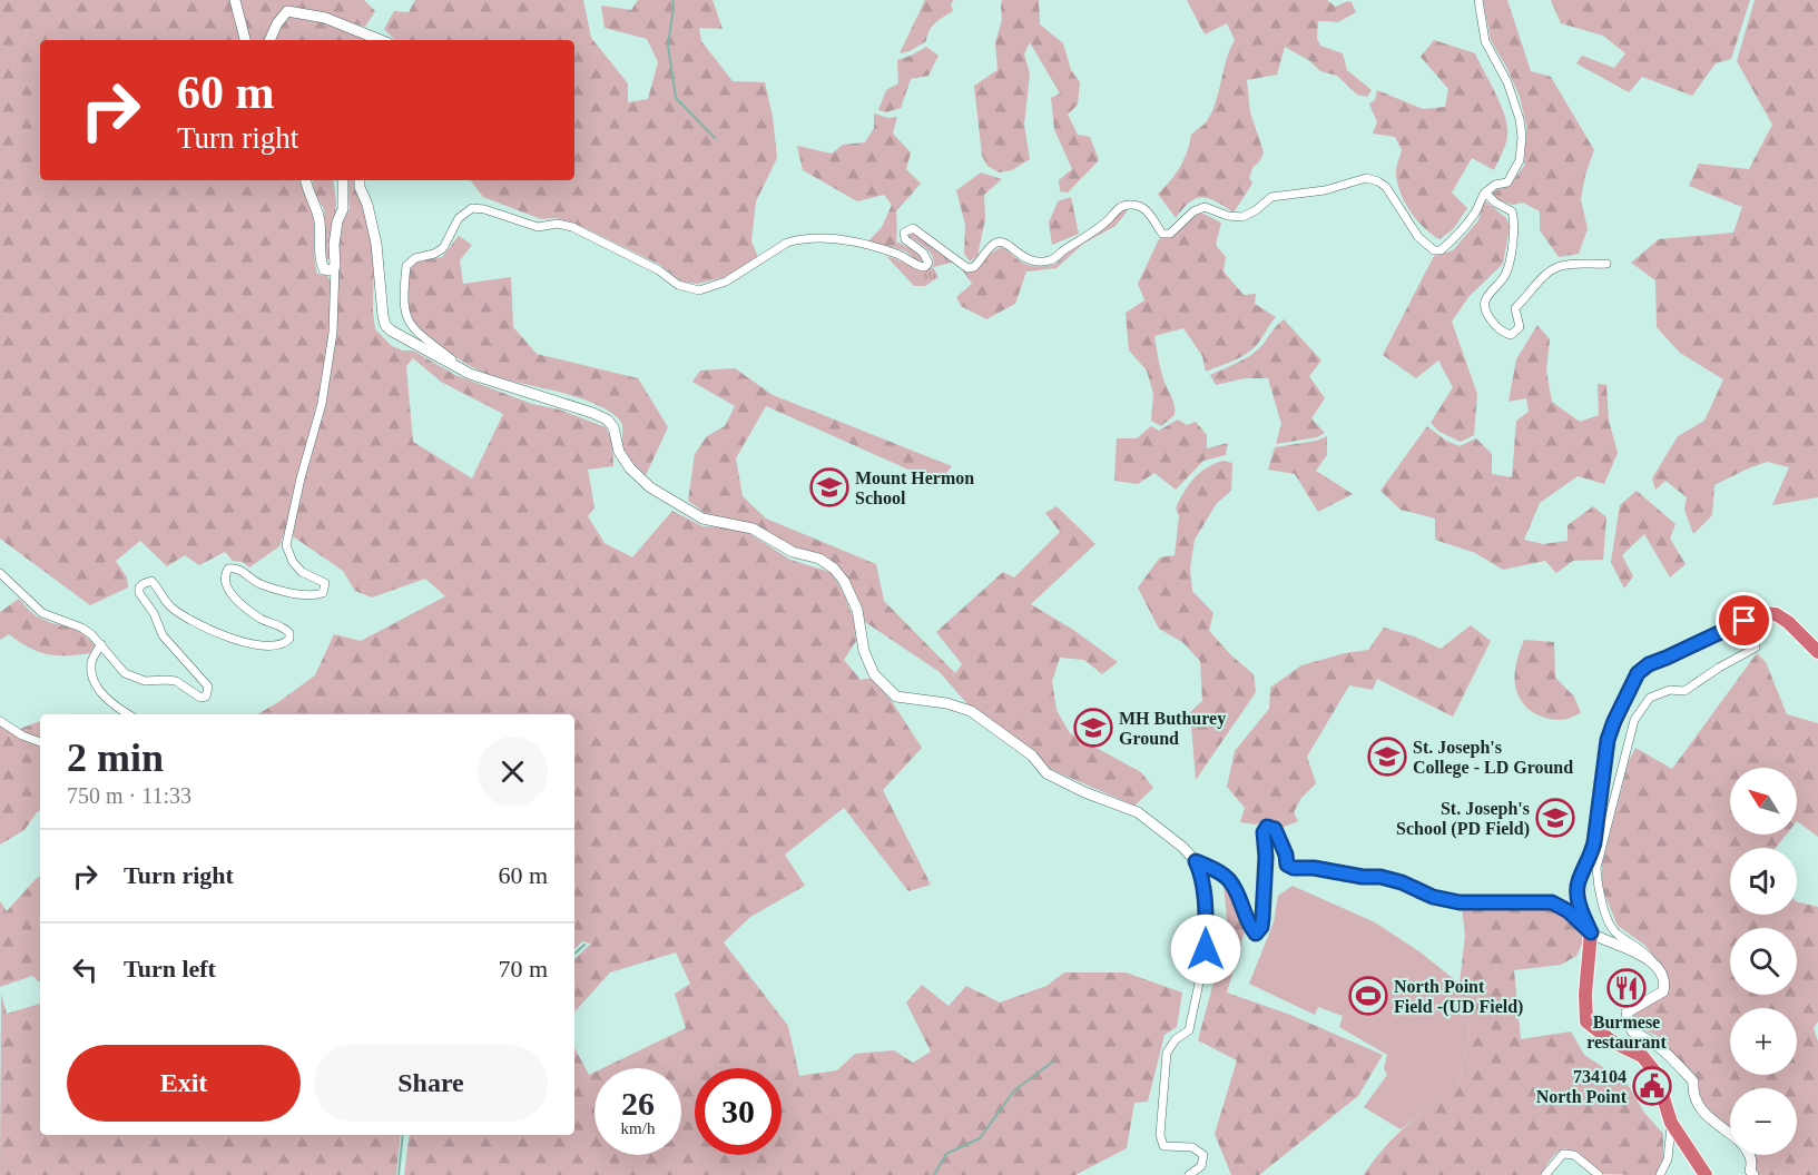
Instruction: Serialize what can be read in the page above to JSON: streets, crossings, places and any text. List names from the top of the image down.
{
  "places": {
    "school or university": [
      "Mount Hermon School",
      "MH Buthurey Ground",
      "St. Joseph's College - LD Ground",
      "St. Joseph's School (PD Field)"
    ],
    "restaurant": ["Burmese restaurant"],
    "sports": ["North Point Field -(UD Field)"],
    "public building": ["734104 North Point"]
  },
  "north": "top left",
  "page": {
    "turn": ["60 m", "Turn right"],
    "heading": ["2 min", "750 m · 11:33"],
    "map_buttons": ["+", "−"],
    "list": [
      {
        "name": "Turn right",
        "value": "60 m"
      },
      {
        "name": "Turn left",
        "value": "70 m"
      }
    ],
    "buttons": ["Exit", "Share"],
    "speed": "26 km/h",
    "limit": "30"
  }
}
